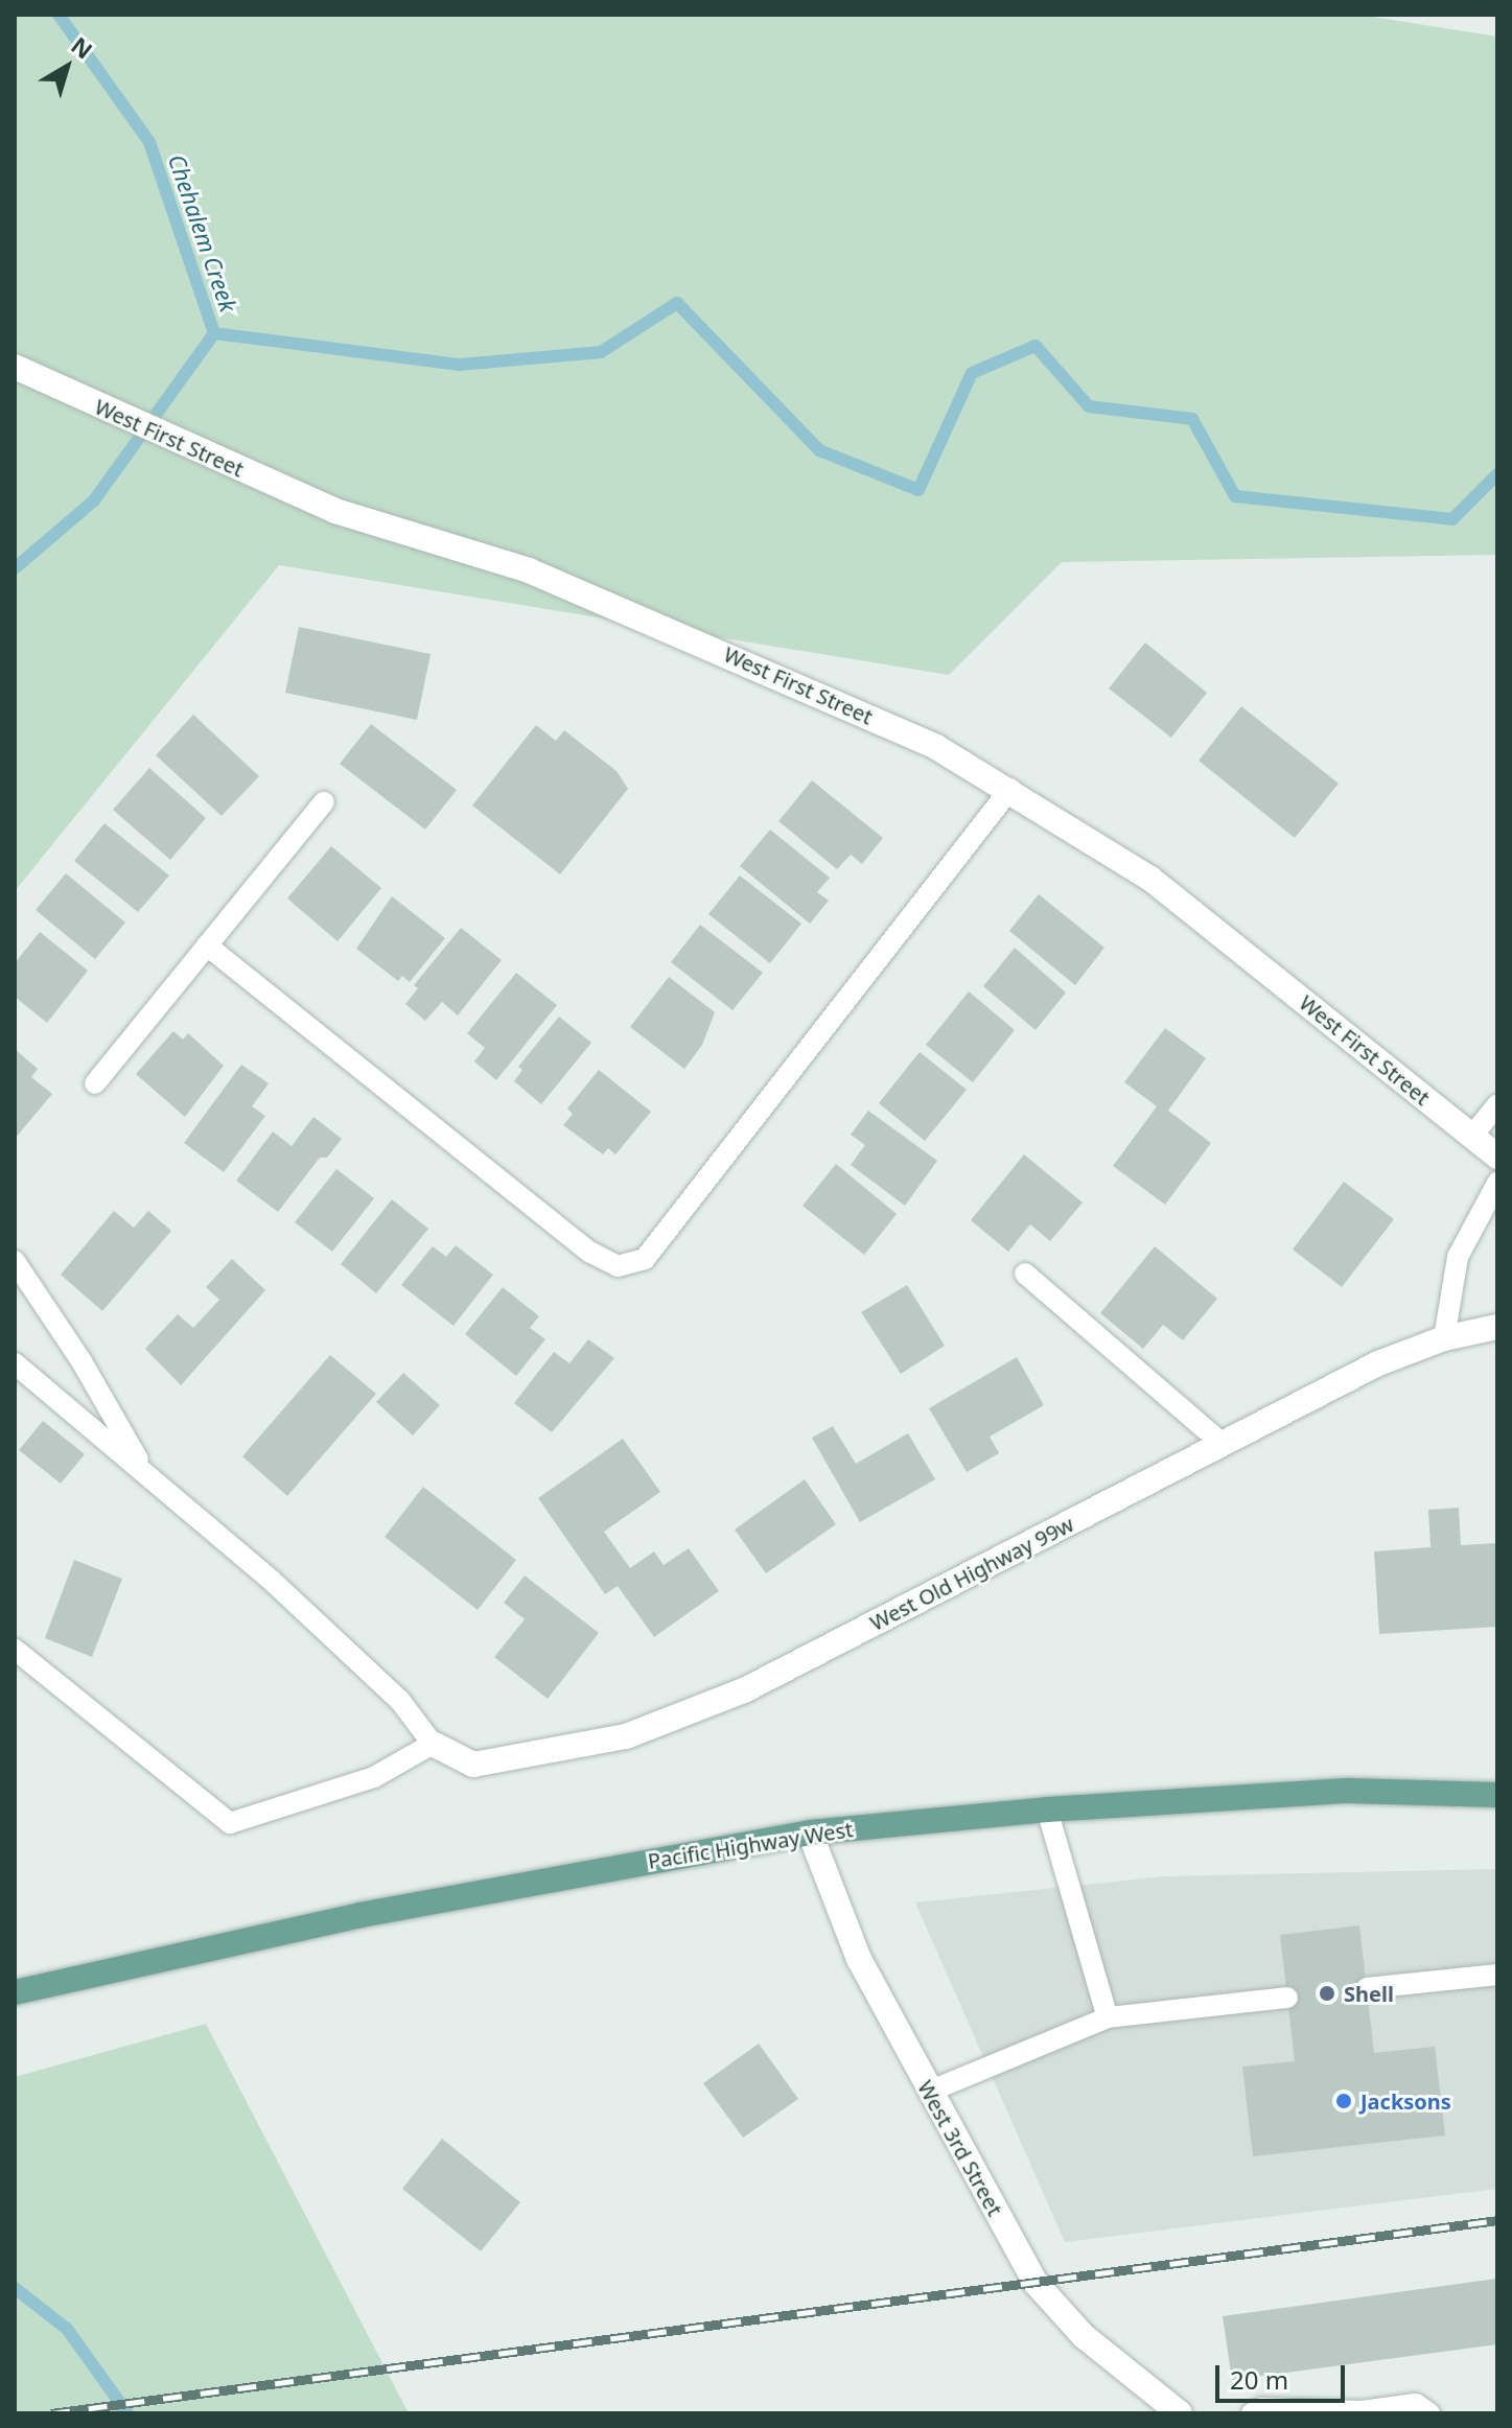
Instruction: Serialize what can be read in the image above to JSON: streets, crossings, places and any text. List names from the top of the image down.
{
  "streets": {
    "main road": ["Pacific Highway West"],
    "street": ["West First Street", "West Old Highway 99w", "West 3rd Street"]
  },
  "crossings": [
    ["Pacific Highway West", "West 3rd Street"]
  ],
  "water": ["Chehalem Creek"],
  "places": ["Shell", "Jacksons"],
  "scale_bar": "20 m",
  "north": "top right"
}
